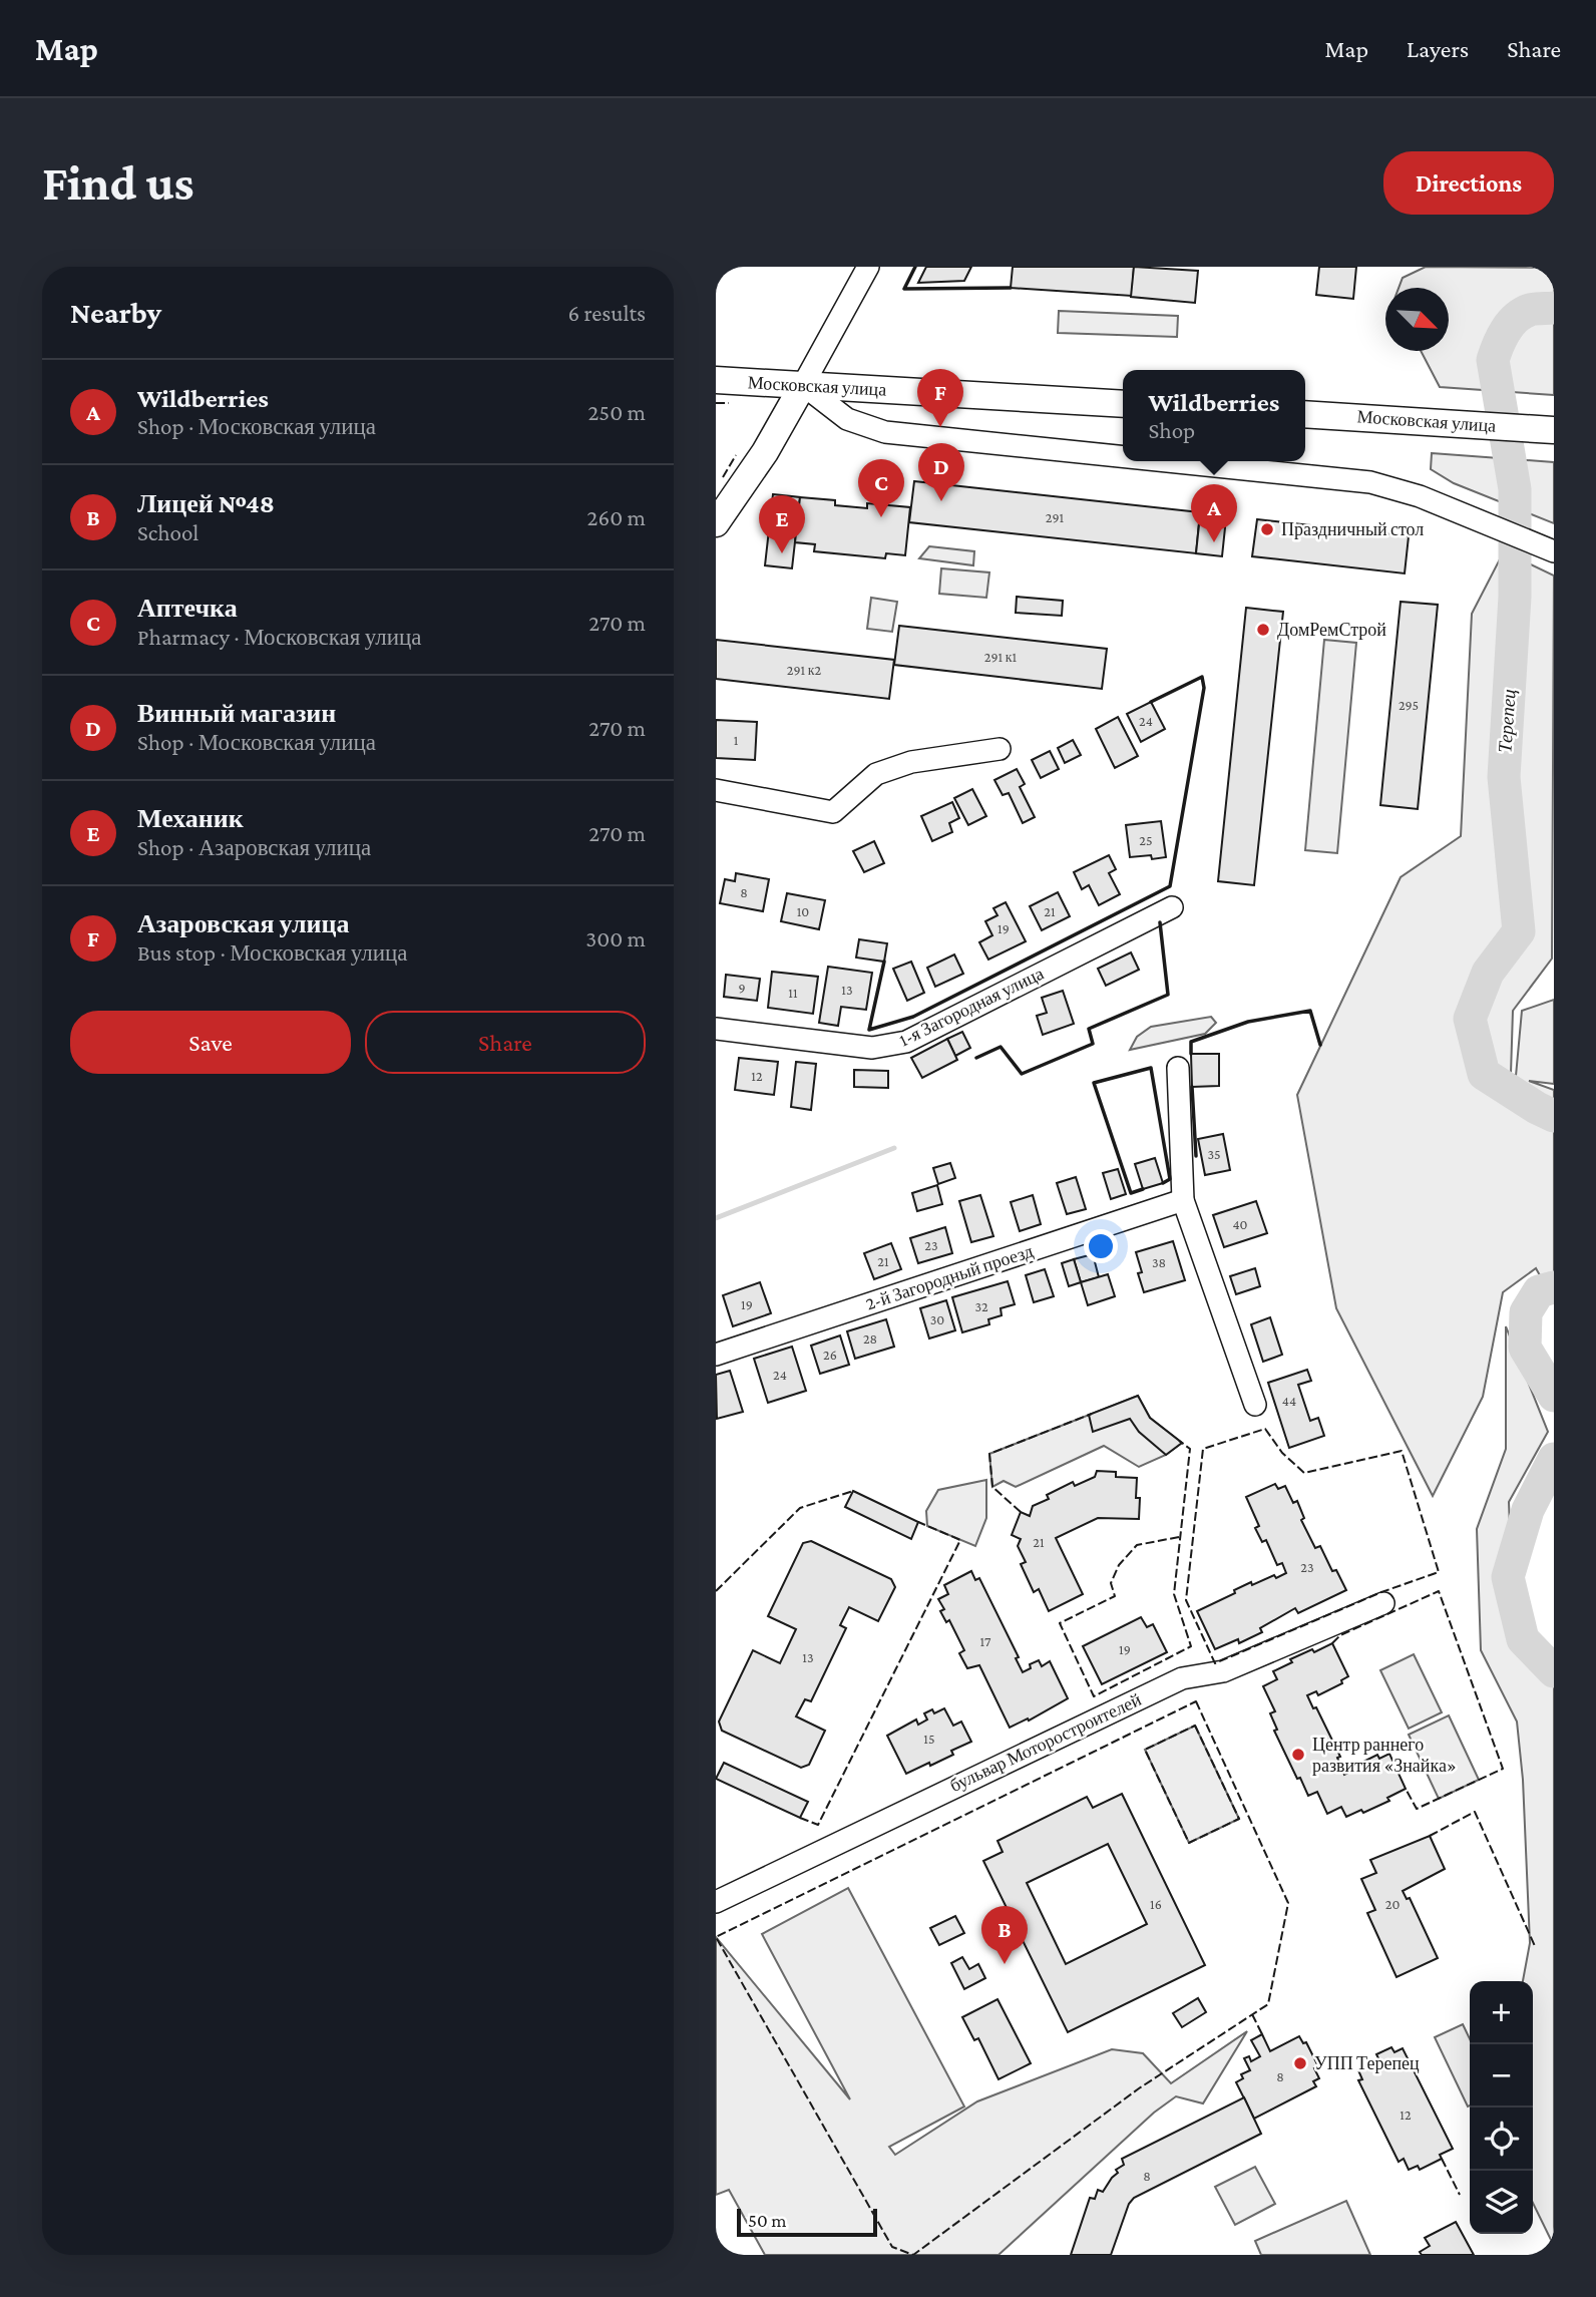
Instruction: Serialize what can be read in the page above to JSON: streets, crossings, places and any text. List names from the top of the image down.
{
  "streets": {
    "main road": ["Московская улица"],
    "street": ["1-я Загородная улица", "2-й Загородный проезд", "бульвар Моторостроителей"]
  },
  "water": ["Терепец"],
  "places": [
    "Праздничный стол",
    "ДомРемСтрой",
    "Центр раннего развития «Знайка»",
    "УПП Терепец"
  ],
  "house_numbers": [
    "291",
    "291 к1",
    "291 к2",
    "295",
    "24",
    "1",
    "25",
    "8",
    "10",
    "21",
    "19",
    "9",
    "13",
    "11",
    "12",
    "35",
    "40",
    "23",
    "21",
    "38",
    "19",
    "32",
    "30",
    "28",
    "26",
    "24",
    "44",
    "21",
    "23",
    "17",
    "19",
    "13",
    "15",
    "16",
    "20",
    "8",
    "12",
    "8"
  ],
  "scale_bar": "50 m",
  "north": "bottom right",
  "page": {
    "header": "Map",
    "nav": ["Map", "Layers", "Share"],
    "buttons": [
      "Directions",
      ["Save", "Share"]
    ],
    "title": "Find us",
    "heading": ["Nearby", "6 results"],
    "list": [
      {
        "mark": "A",
        "name": "Wildberries",
        "note": "Shop · Московская улица",
        "value": "250 m"
      },
      {
        "mark": "B",
        "name": "Лицей №48",
        "note": "School",
        "value": "260 m"
      },
      {
        "mark": "C",
        "name": "Аптечка",
        "note": "Pharmacy · Московская улица",
        "value": "270 m"
      },
      {
        "mark": "D",
        "name": "Винный магазин",
        "note": "Shop · Московская улица",
        "value": "270 m"
      },
      {
        "mark": "E",
        "name": "Механик",
        "note": "Shop · Азаровская улица",
        "value": "270 m"
      },
      {
        "mark": "F",
        "name": "Азаровская улица",
        "note": "Bus stop · Московская улица",
        "value": "300 m"
      }
    ],
    "pins": [
      "F",
      "D",
      "C",
      "A",
      "E",
      "B"
    ],
    "popup": ["Wildberries", "Shop"],
    "map_buttons": ["+", "−"],
    "scale": "50 m"
  }
}
